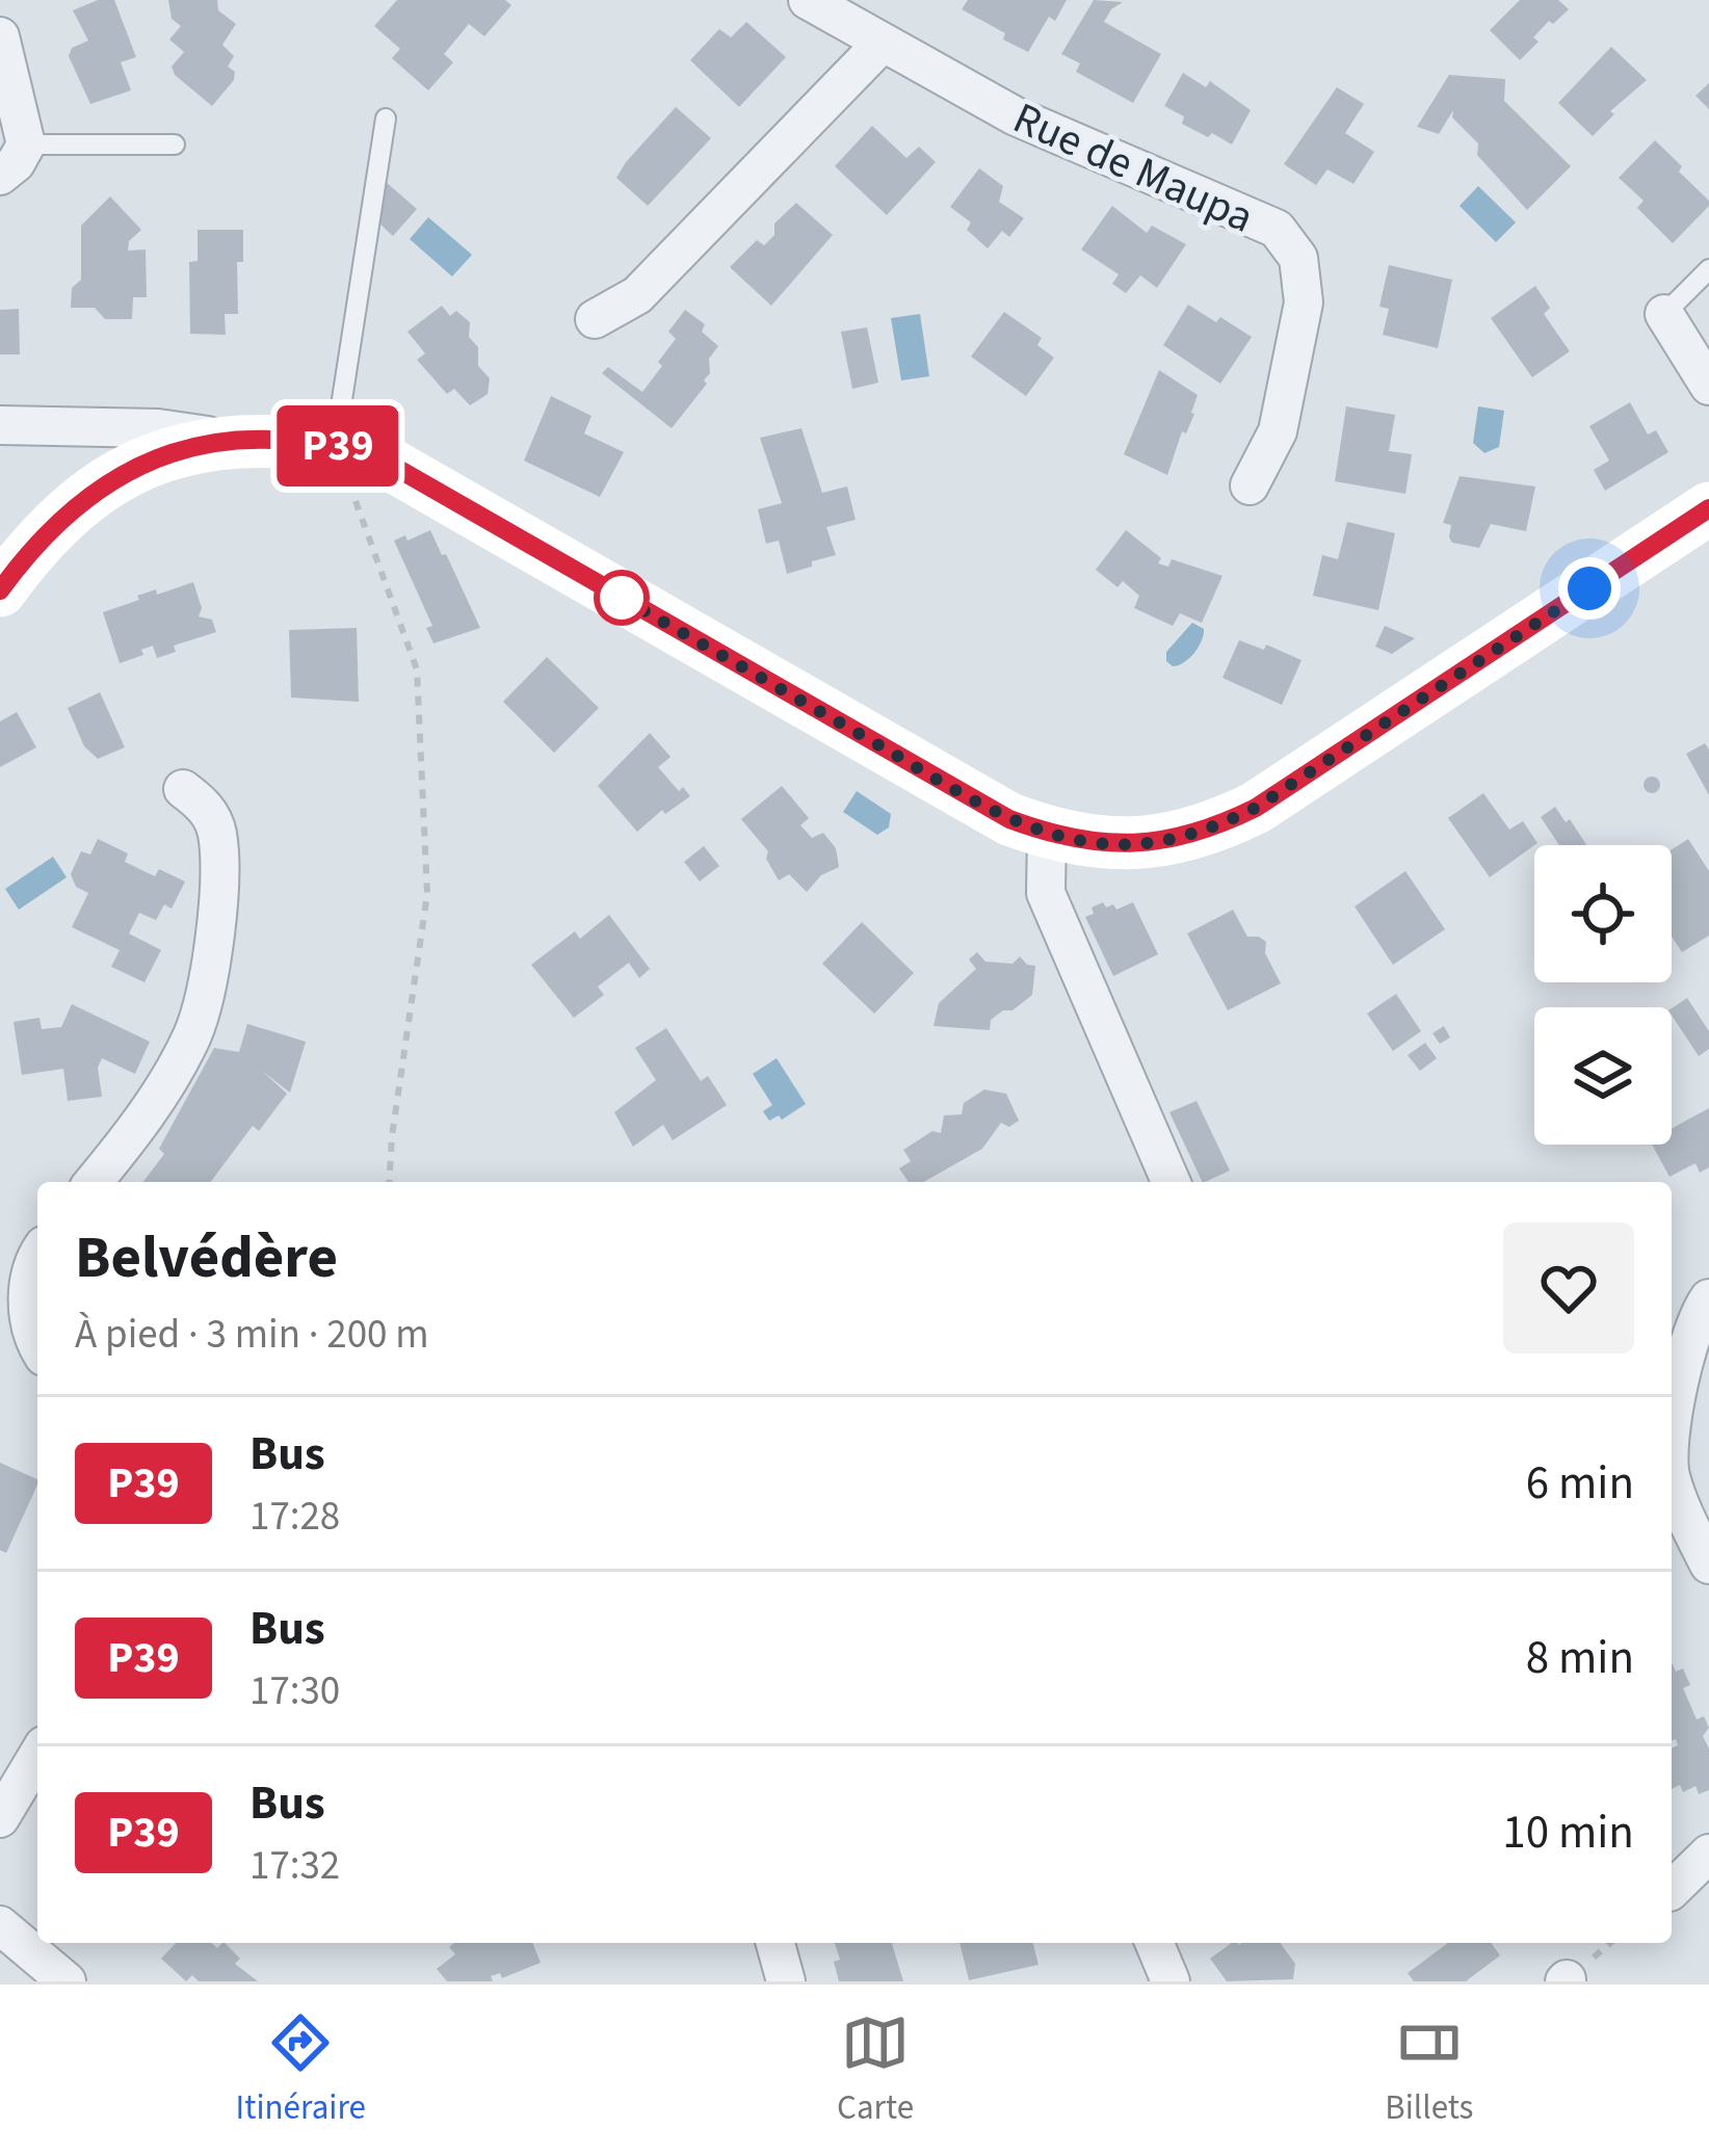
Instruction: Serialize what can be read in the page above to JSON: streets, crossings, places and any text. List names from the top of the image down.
{
  "streets": {
    "street": ["Rue de Maupa"]
  },
  "lines": ["bus line P39"],
  "page": {
    "on_map": "P39",
    "heading": ["Belvédère", "À pied · 3 min · 200 m"],
    "list": [
      {
        "mark": "P39",
        "name": "Bus",
        "note": "17:28",
        "value": "6 min"
      },
      {
        "mark": "P39",
        "name": "Bus",
        "note": "17:30",
        "value": "8 min"
      },
      {
        "mark": "P39",
        "name": "Bus",
        "note": "17:32",
        "value": "10 min"
      }
    ],
    "tabs": ["Itinéraire", "Carte", "Billets"]
  }
}
